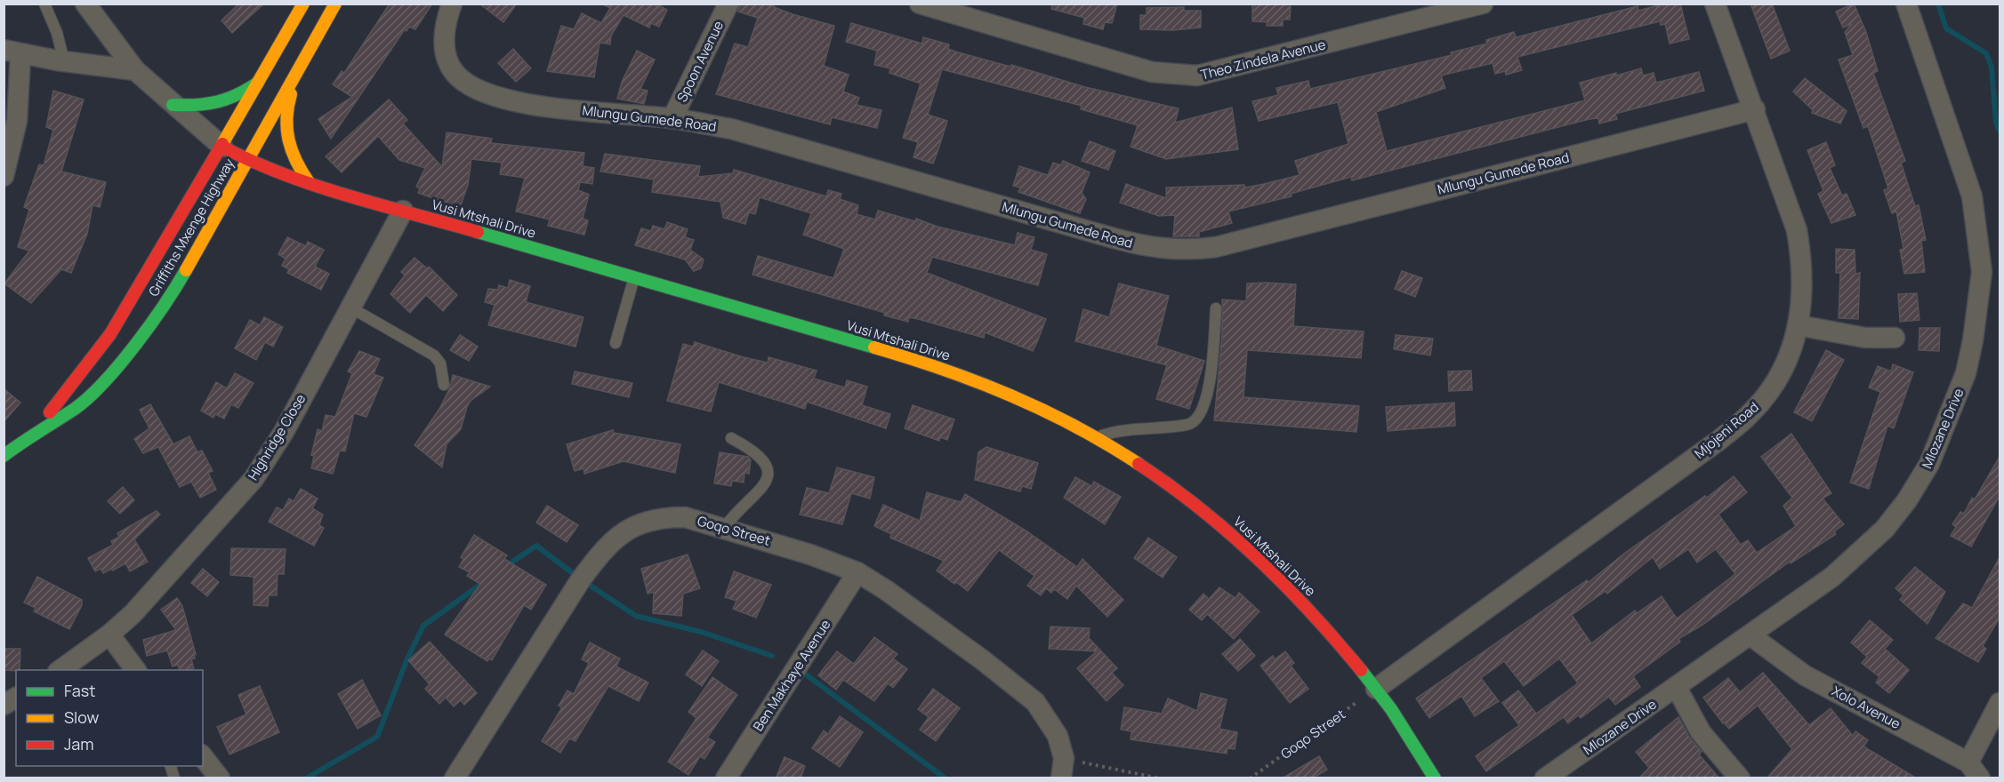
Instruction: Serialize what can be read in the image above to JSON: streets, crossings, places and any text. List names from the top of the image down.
{
  "streets": {
    "street": [
      "Theo Zindela Avenue",
      "Spoon Avenue",
      "Mlungu Gumede Road",
      "Vusi Mtshali Drive",
      "Griffiths Mxenge Highway",
      "Mlozane Drive",
      "Mjojeni Road",
      "Highridge Close",
      "Goqo Street",
      "Ben Makhaye Avenue",
      "Xolo Avenue"
    ]
  },
  "crossings": [
    ["Spoon Avenue", "Mlungu Gumede Road"],
    ["Mlungu Gumede Road", "Mjojeni Road"],
    ["Vusi Mtshali Drive", "Griffiths Mxenge Highway"],
    ["Vusi Mtshali Drive", "Mjojeni Road"],
    ["Vusi Mtshali Drive", "Highridge Close"],
    ["Vusi Mtshali Drive", "Goqo Street"],
    ["Mlozane Drive", "Xolo Avenue"],
    ["Mjojeni Road", "Goqo Street"],
    ["Goqo Street", "Ben Makhaye Avenue"]
  ],
  "legend": ["Fast", "Slow", "Jam"]
}
